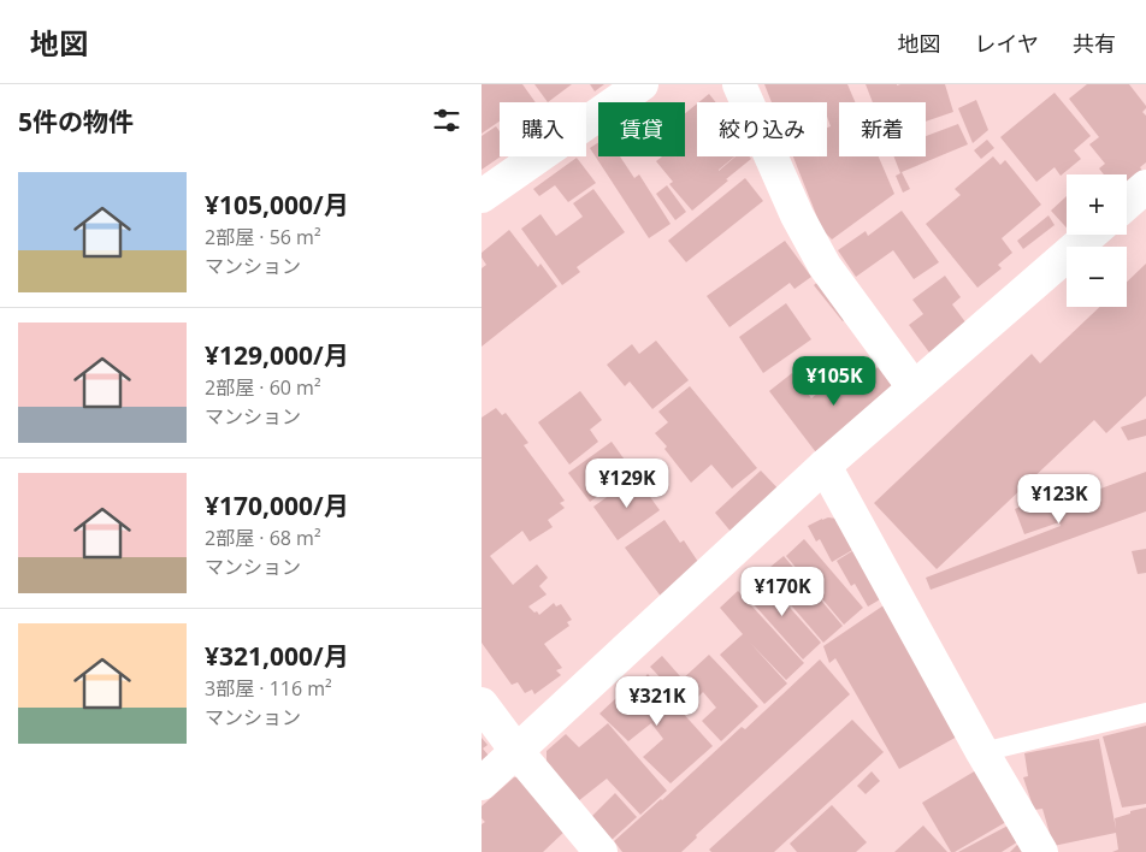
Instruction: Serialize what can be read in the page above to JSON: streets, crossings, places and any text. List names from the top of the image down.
{
  "page": {
    "header": "地図",
    "nav": ["地図", "レイヤ", "共有"],
    "heading": "5件の物件",
    "chip": [
      "購入",
      "賃貸",
      "絞り込み",
      "新着"
    ],
    "list": [
      {
        "name": "¥105,000/月",
        "note": "2部屋 · 56 m² · マンション"
      },
      {
        "name": "¥129,000/月",
        "note": "2部屋 · 60 m² · マンション"
      },
      {
        "name": "¥170,000/月",
        "note": "2部屋 · 68 m² · マンション"
      },
      {
        "name": "¥321,000/月",
        "note": "3部屋 · 116 m² · マンション"
      }
    ],
    "map_buttons": ["+", "−"],
    "price": [
      "¥105K",
      "¥129K",
      "¥123K",
      "¥170K",
      "¥321K"
    ]
  }
}
